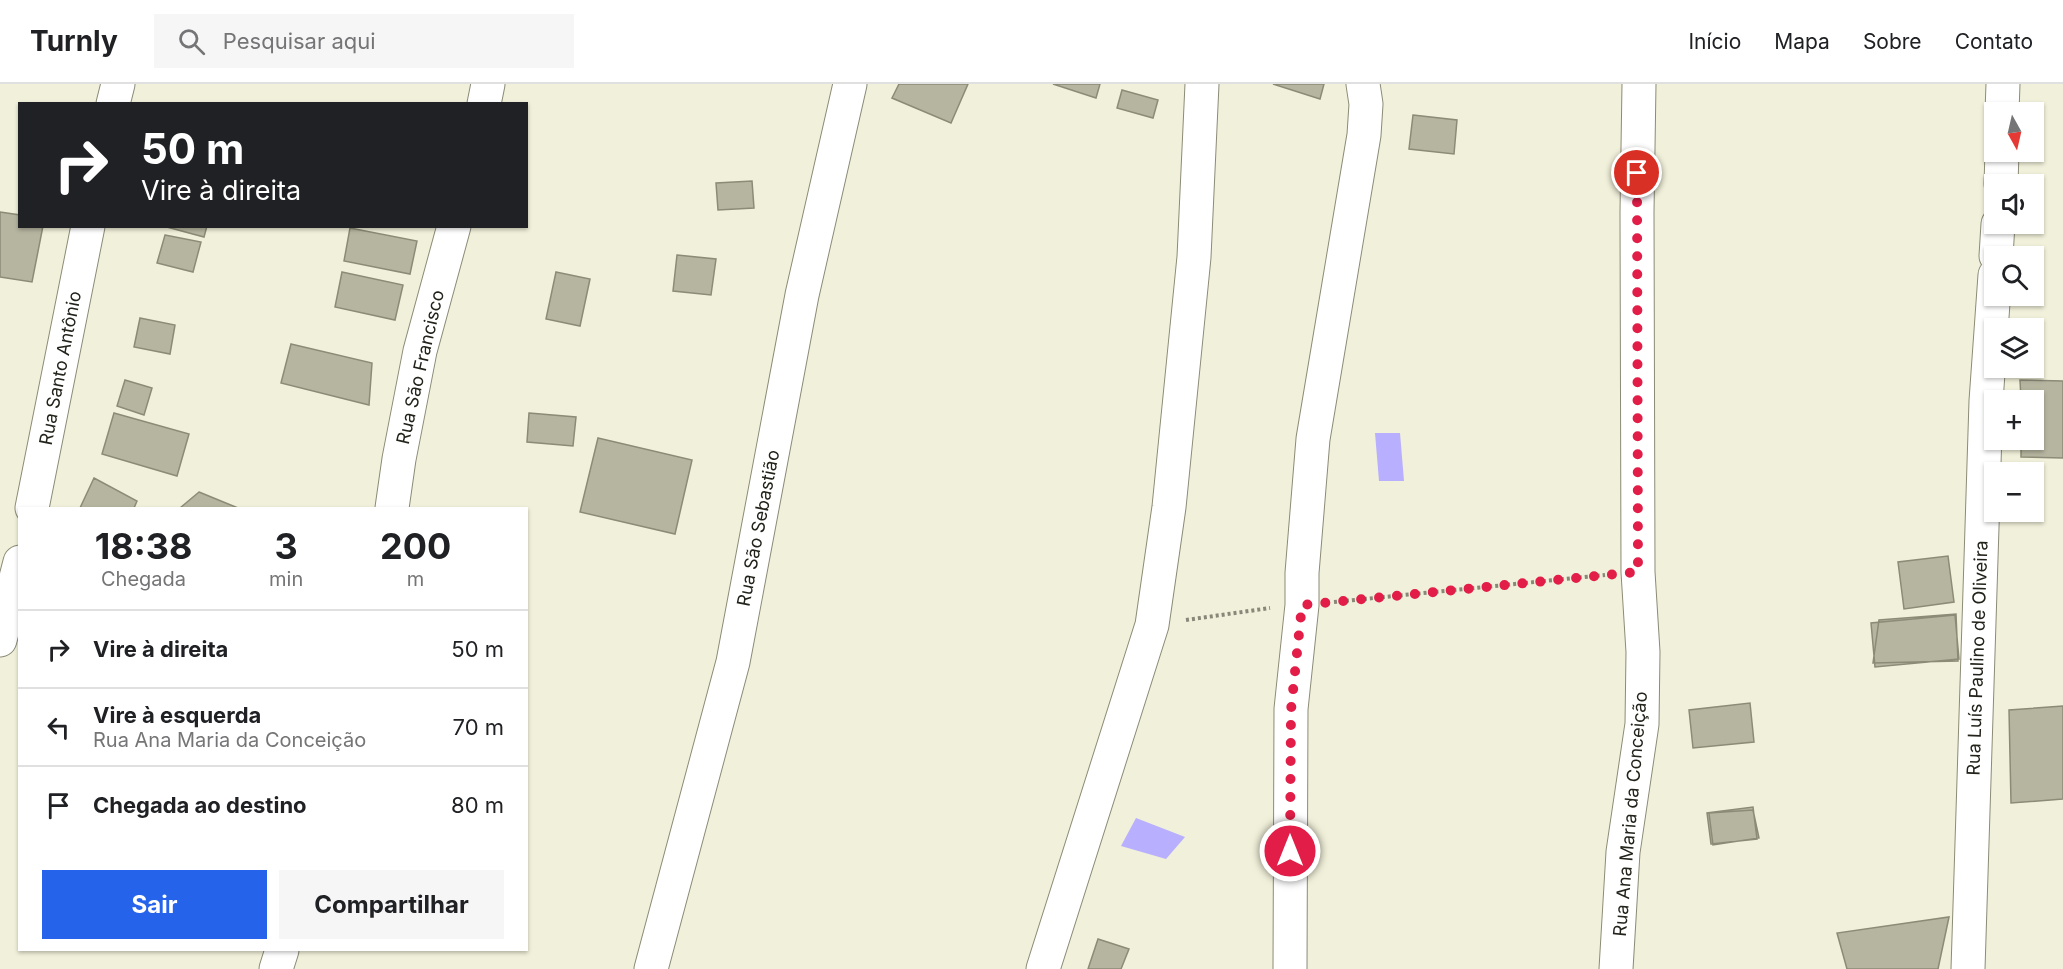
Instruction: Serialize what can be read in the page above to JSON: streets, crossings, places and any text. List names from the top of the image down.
{
  "streets": {
    "street": [
      "Rua São Francisco",
      "Rua Santo Antônio",
      "Rua São Sebastião",
      "Rua Luís Paulino de Oliveira",
      "Rua Ana Maria da Conceição"
    ]
  },
  "north": "bottom",
  "page": {
    "header": "Turnly",
    "search": "Pesquisar aqui",
    "nav": [
      "Início",
      "Mapa",
      "Sobre",
      "Contato"
    ],
    "map_buttons": ["+", "−"],
    "turn": ["50 m", "Vire à direita"],
    "eta": [
      "18:38",
      "Chegada",
      "3",
      "min",
      "200",
      "m"
    ],
    "list": [
      {
        "name": "Vire à direita",
        "value": "50 m"
      },
      {
        "name": "Vire à esquerda",
        "note": "Rua Ana Maria da Conceição",
        "value": "70 m"
      },
      {
        "name": "Chegada ao destino",
        "value": "80 m"
      }
    ],
    "buttons": ["Sair", "Compartilhar"]
  }
}
